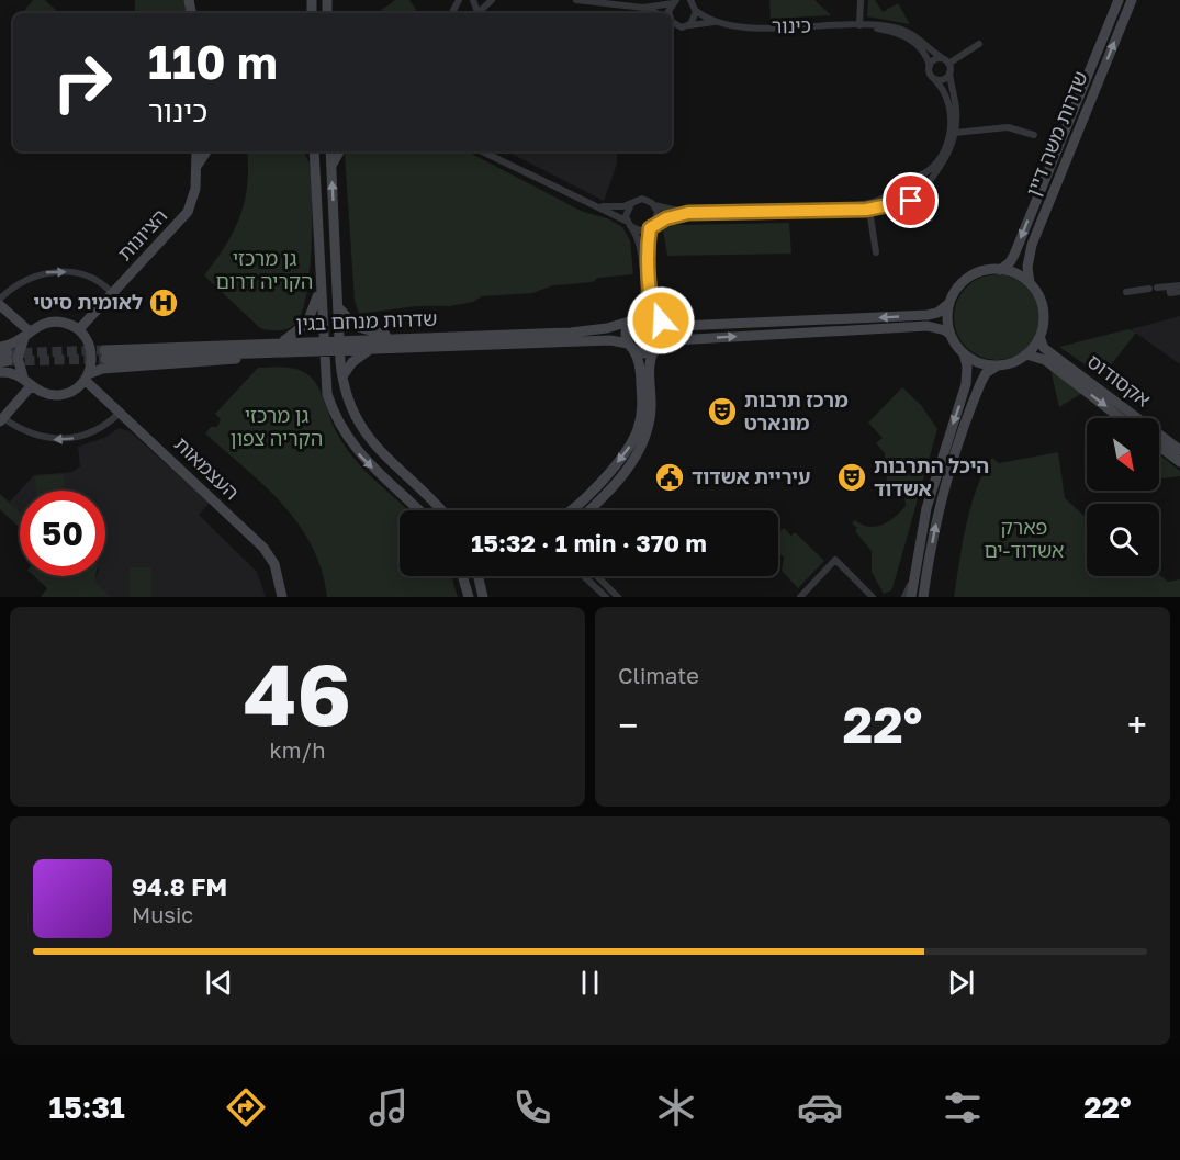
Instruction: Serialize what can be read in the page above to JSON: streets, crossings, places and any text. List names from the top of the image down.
{
  "streets": {
    "main road": [
      "שדרות משה דיין",
      "הציונות",
      "שדרות מנחם בגין",
      "אקסודוס",
      "העצמאות"
    ],
    "street": ["כינור"]
  },
  "crossings": [
    ["שדרות משה דיין", "אקסודוס"],
    ["הציונות", "העצמאות"]
  ],
  "parks": ["גן מרכזי הקריה דרום", "גן מרכזי הקריה צפון", "פארק אשדוד-ים"],
  "places": {
    "hospital": ["לאומית סיטי"],
    "theatre": ["מרכז תרבות מונארט", "היכל התרבות אשדוד"],
    "public building": ["עיריית אשדוד"]
  },
  "north": "bottom right",
  "page": {
    "turn": ["110 m", "כינור"],
    "limit": "50",
    "trip": "15:32 · 1 min · 370 m",
    "tile": [
      ["46", "km/h"],
      "Climate"
    ],
    "heat": ["−", "22°", "+"],
    "song": ["94.8 FM", "Music"],
    "tabs": ["15:31", "22°"]
  }
}
